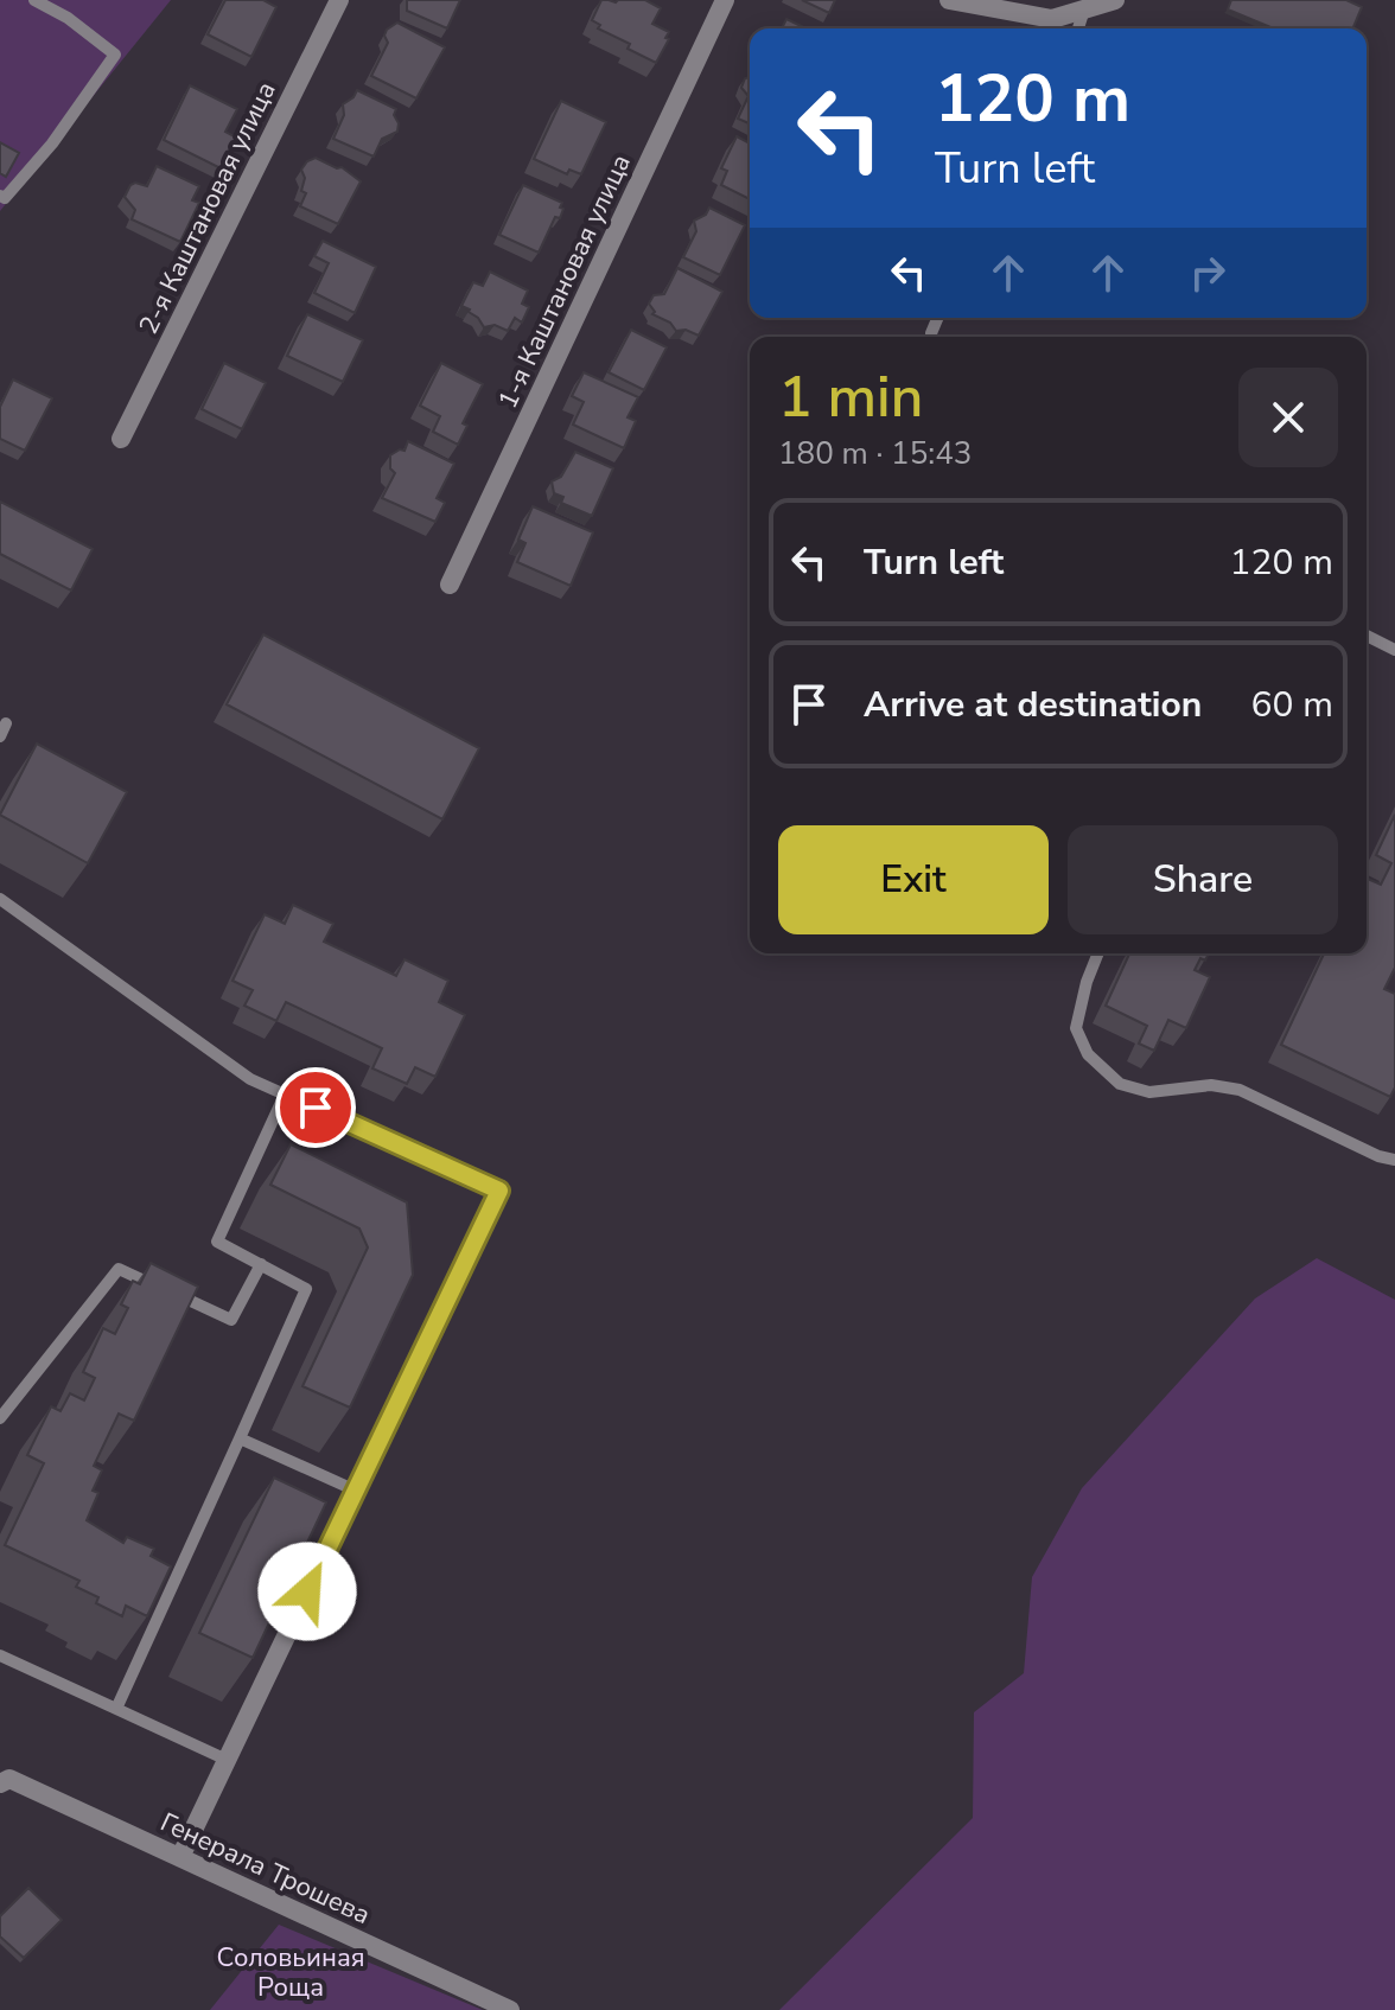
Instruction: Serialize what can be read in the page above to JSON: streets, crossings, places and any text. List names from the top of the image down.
{
  "streets": {
    "street": ["2-я Каштановая улица", "1-я Каштановая улица", "Генерала Трошева"]
  },
  "parks": ["Соловьиная Роща"],
  "page": {
    "turn": ["120 m", "Turn left"],
    "heading": ["1 min", "180 m · 15:43"],
    "list": [
      {
        "name": "Turn left",
        "value": "120 m"
      },
      {
        "name": "Arrive at destination",
        "value": "60 m"
      }
    ],
    "buttons": ["Exit", "Share"]
  }
}
